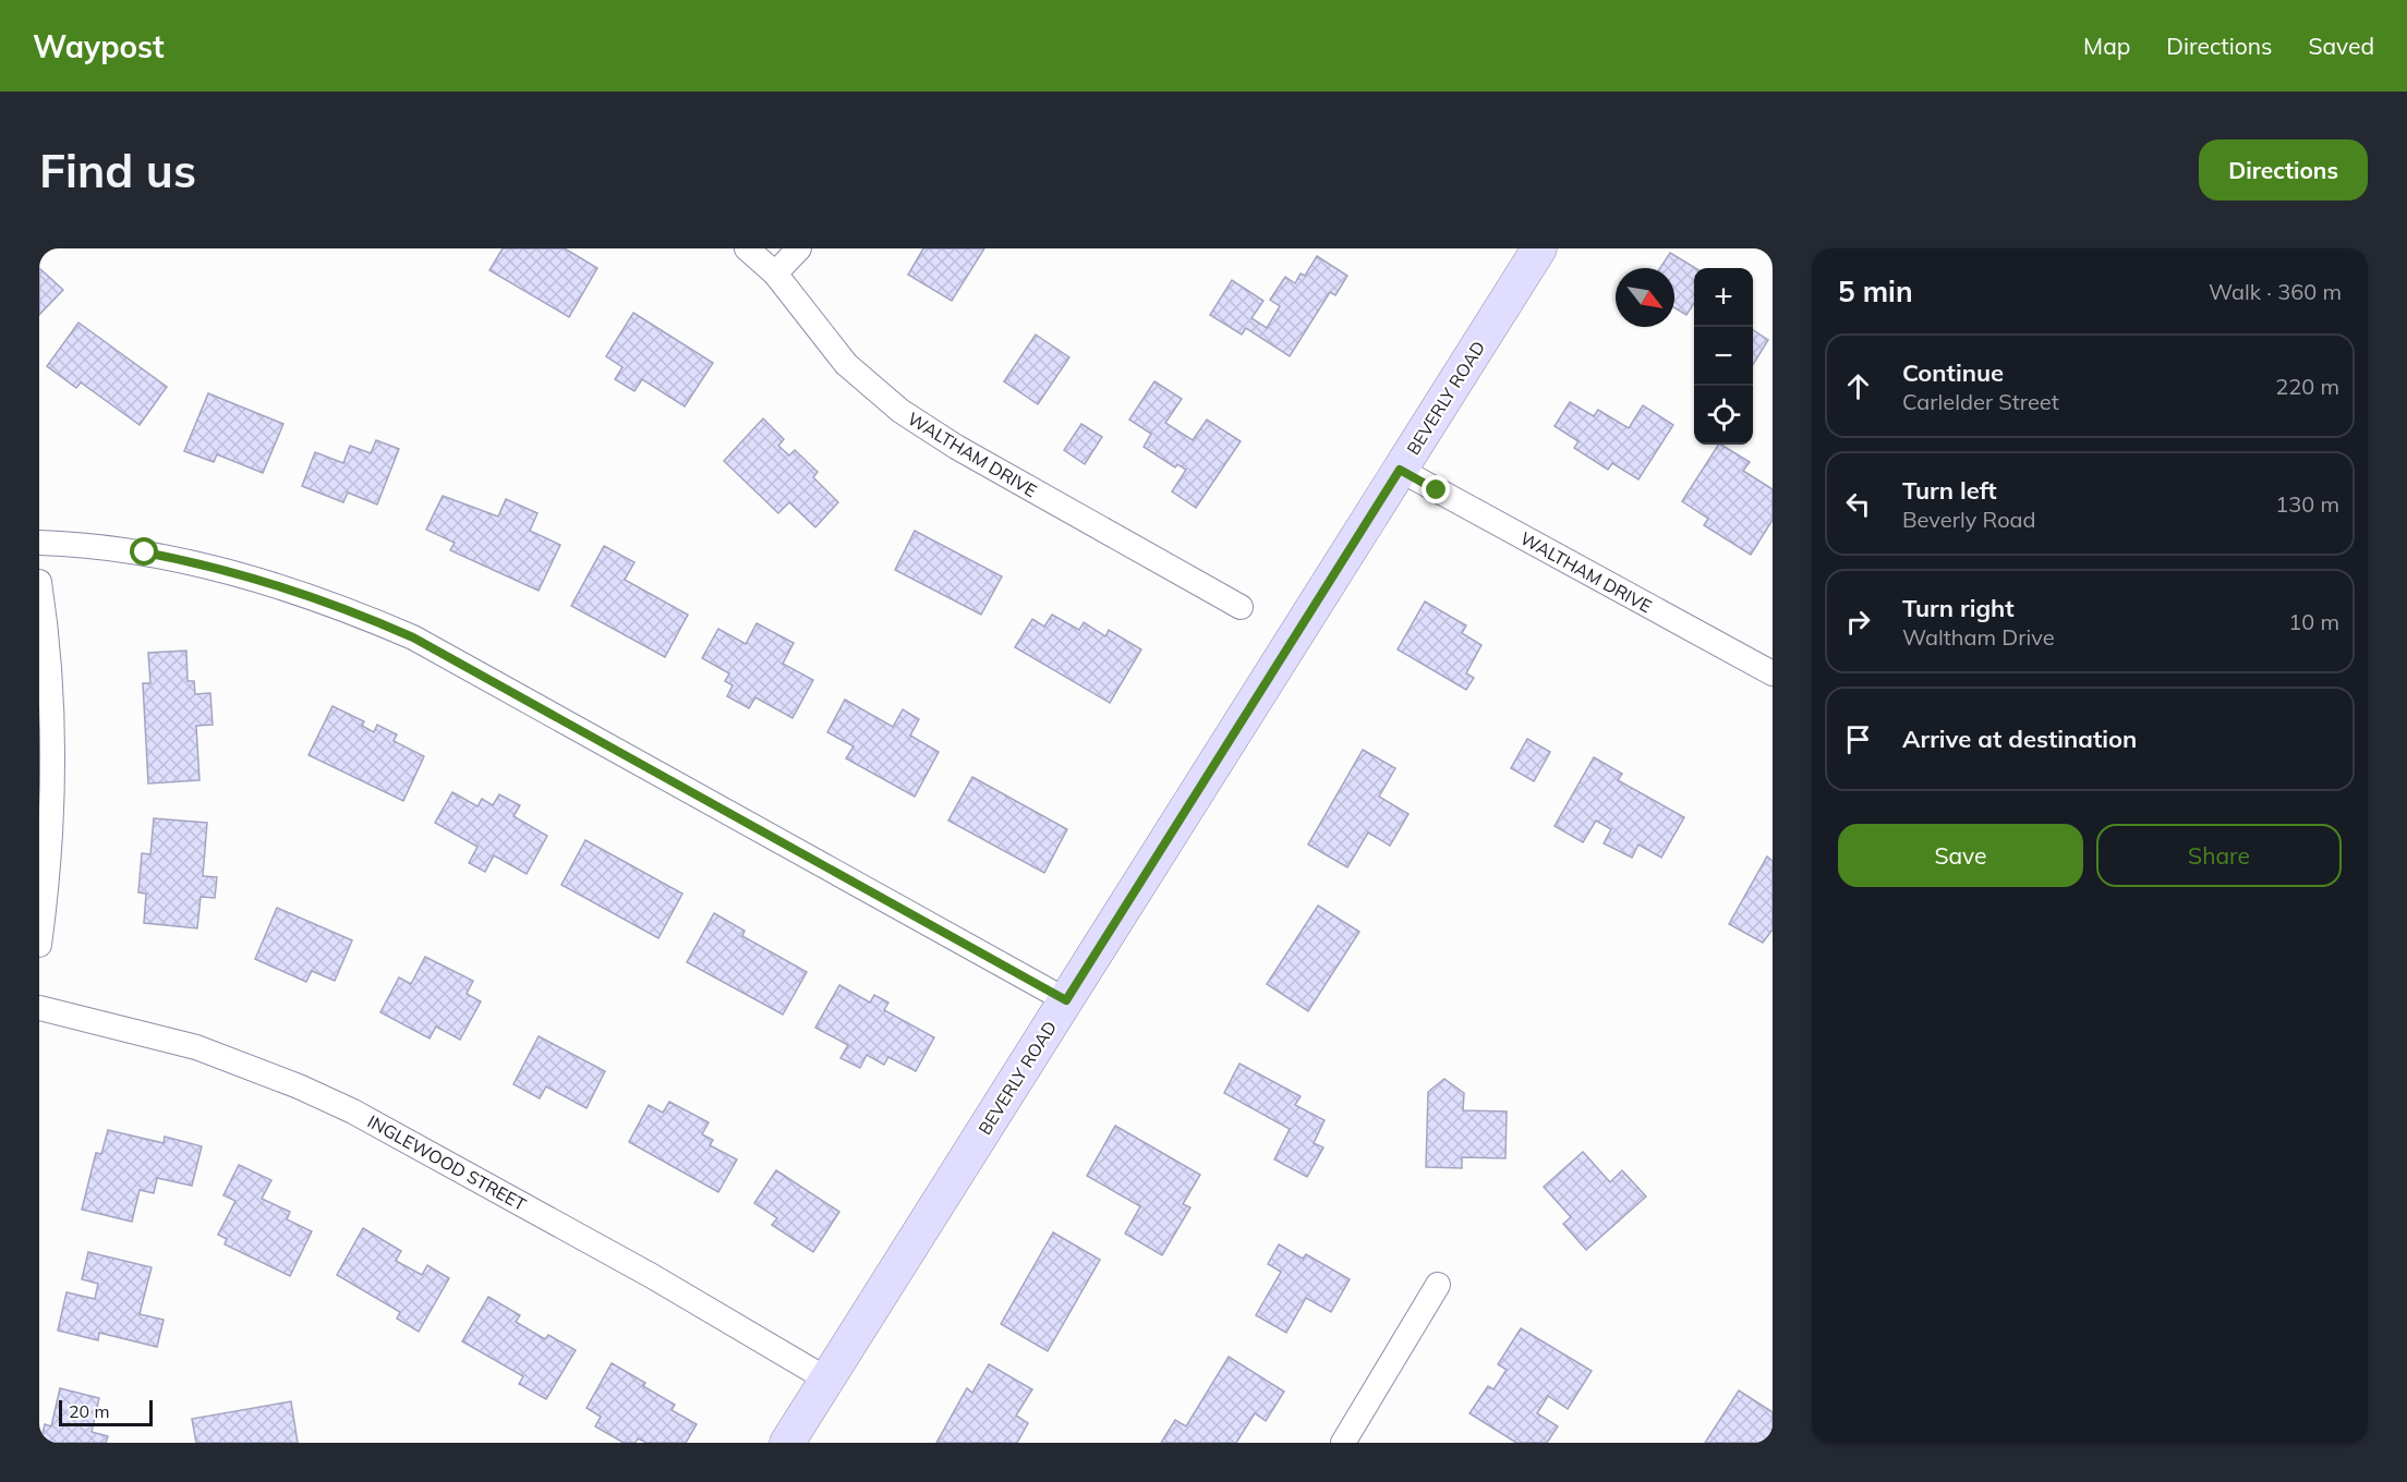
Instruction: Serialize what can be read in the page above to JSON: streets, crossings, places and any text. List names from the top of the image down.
{
  "streets": {
    "street": ["BEVERLY ROAD", "WALTHAM DRIVE", "INGLEWOOD STREET"]
  },
  "crossings": [
    ["BEVERLY ROAD", "WALTHAM DRIVE"],
    ["BEVERLY ROAD", "INGLEWOOD STREET"]
  ],
  "scale_bar": "20 m",
  "north": "bottom right",
  "page": {
    "header": "Waypost",
    "nav": ["Map", "Directions", "Saved"],
    "buttons": [
      "Directions",
      ["Save", "Share"]
    ],
    "title": "Find us",
    "heading": ["5 min", "Walk · 360 m"],
    "map_buttons": ["+", "−"],
    "list": [
      ["Continue", "Carlelder Street", "220 m"],
      ["Turn left", "Beverly Road", "130 m"],
      ["Turn right", "Waltham Drive", "10 m"],
      "Arrive at destination"
    ],
    "scale": "20 m"
  }
}
